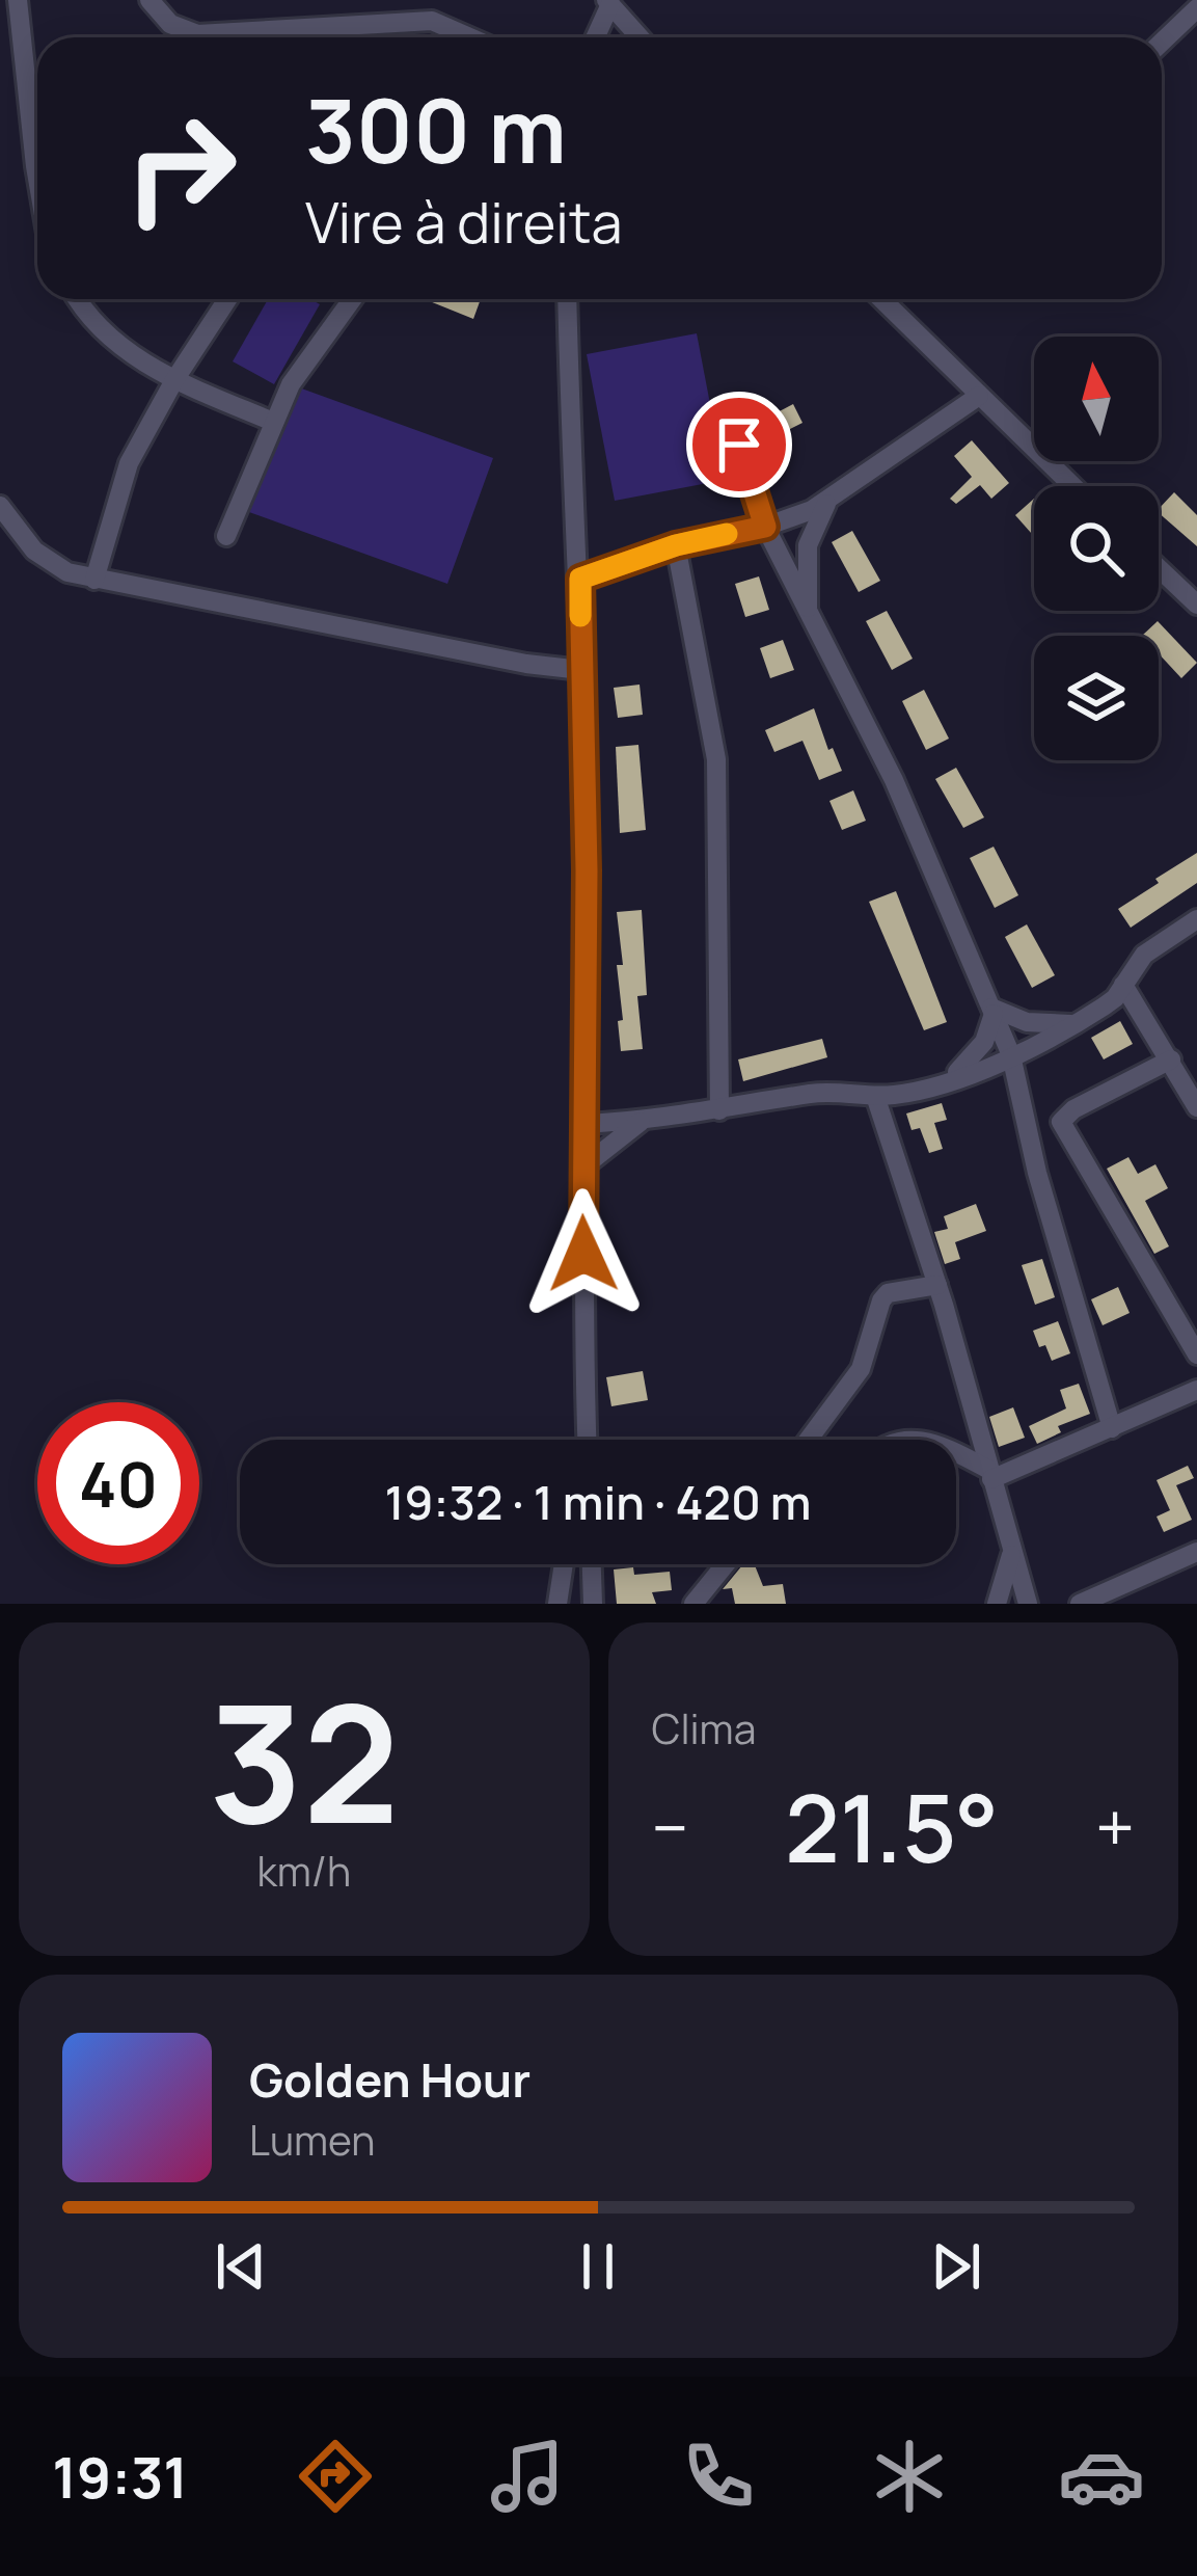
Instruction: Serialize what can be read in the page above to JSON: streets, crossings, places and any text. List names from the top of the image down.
{
  "north": "top",
  "page": {
    "turn": ["300 m", "Vire à direita"],
    "limit": "40",
    "trip": "19:32 · 1 min · 420 m",
    "tile": [
      ["32", "km/h"],
      "Clima"
    ],
    "heat": ["−", "21.5°", "+"],
    "song": ["Golden Hour", "Lumen"],
    "tabs": "19:31"
  }
}
